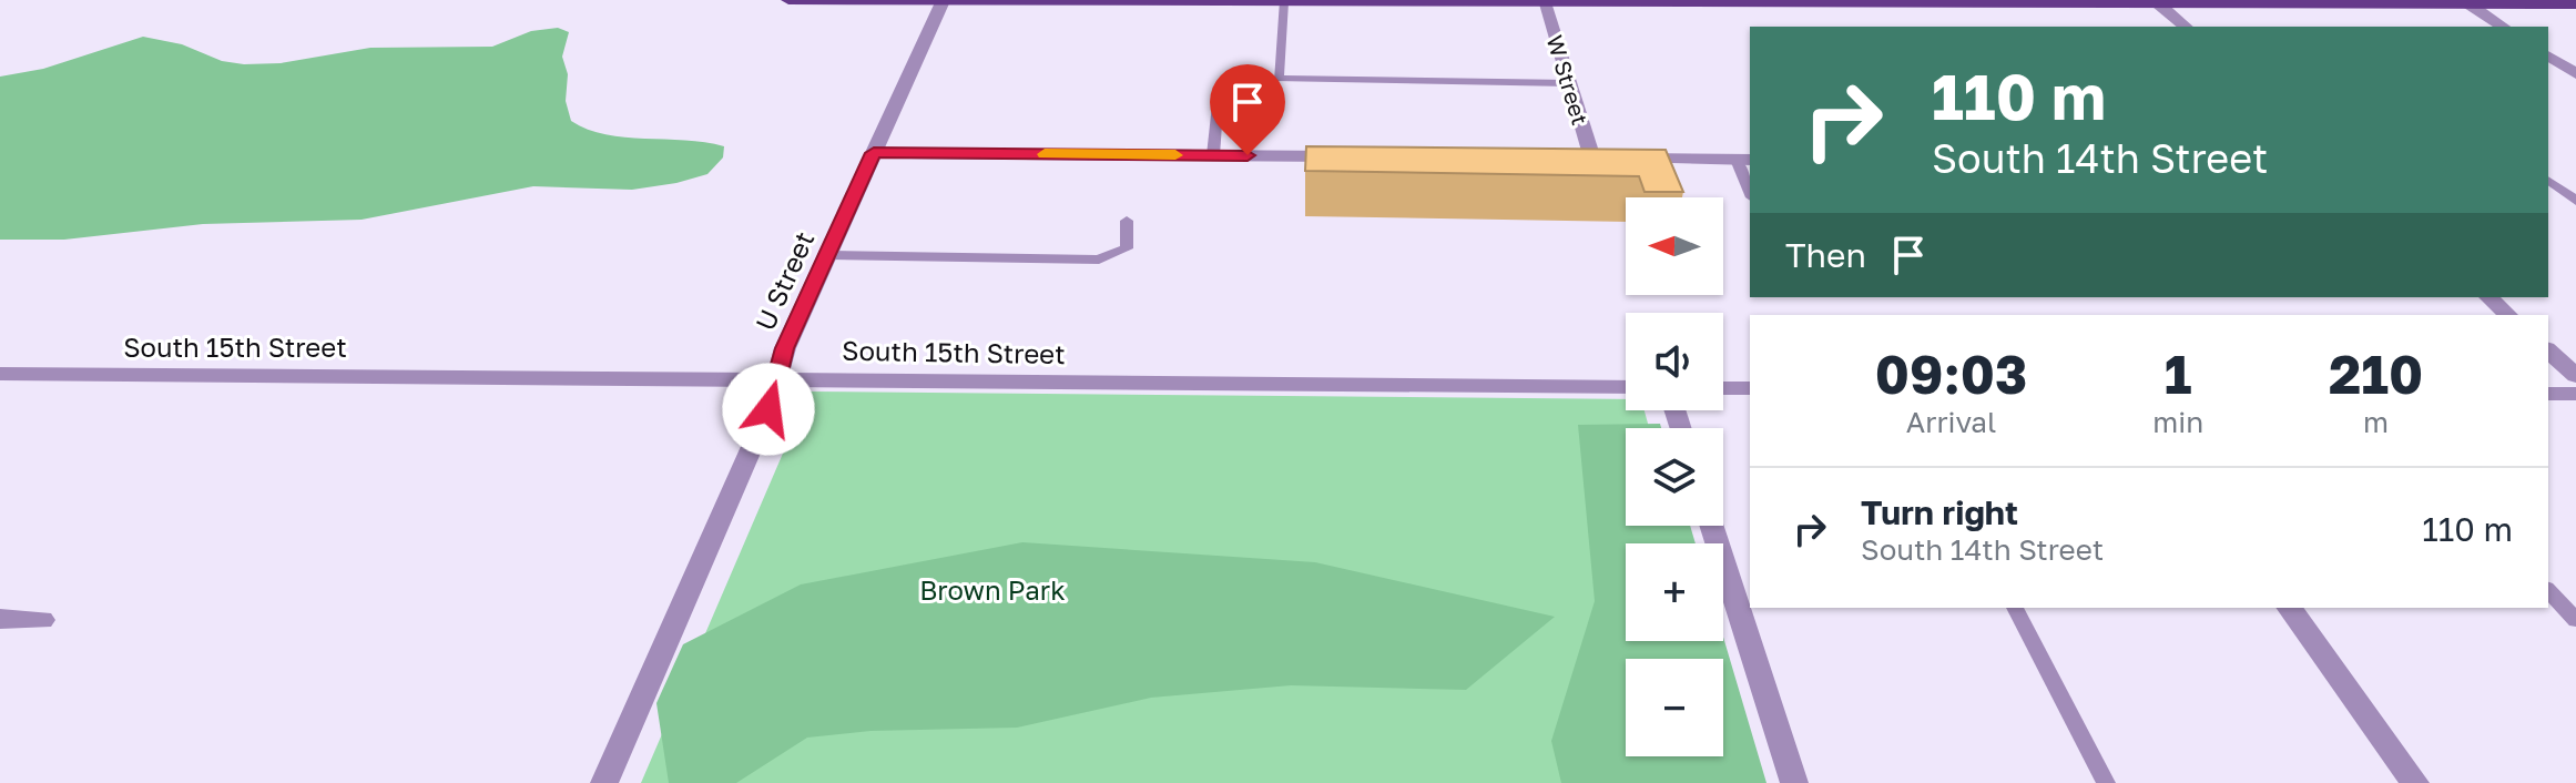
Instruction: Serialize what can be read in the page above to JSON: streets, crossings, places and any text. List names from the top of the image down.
{
  "streets": {
    "street": ["W Street", "U Street", "South 15th Street"]
  },
  "crossings": [
    ["U Street", "South 15th Street"]
  ],
  "parks": ["Brown Park"],
  "north": "left",
  "page": {
    "turn": ["110 m", "South 14th Street"],
    "map_buttons": ["+", "−"],
    "then": "Then",
    "eta": [
      "09:03",
      "Arrival",
      "1",
      "min",
      "210",
      "m"
    ],
    "list": [
      {
        "name": "Turn right",
        "note": "South 14th Street",
        "value": "110 m"
      }
    ]
  }
}
